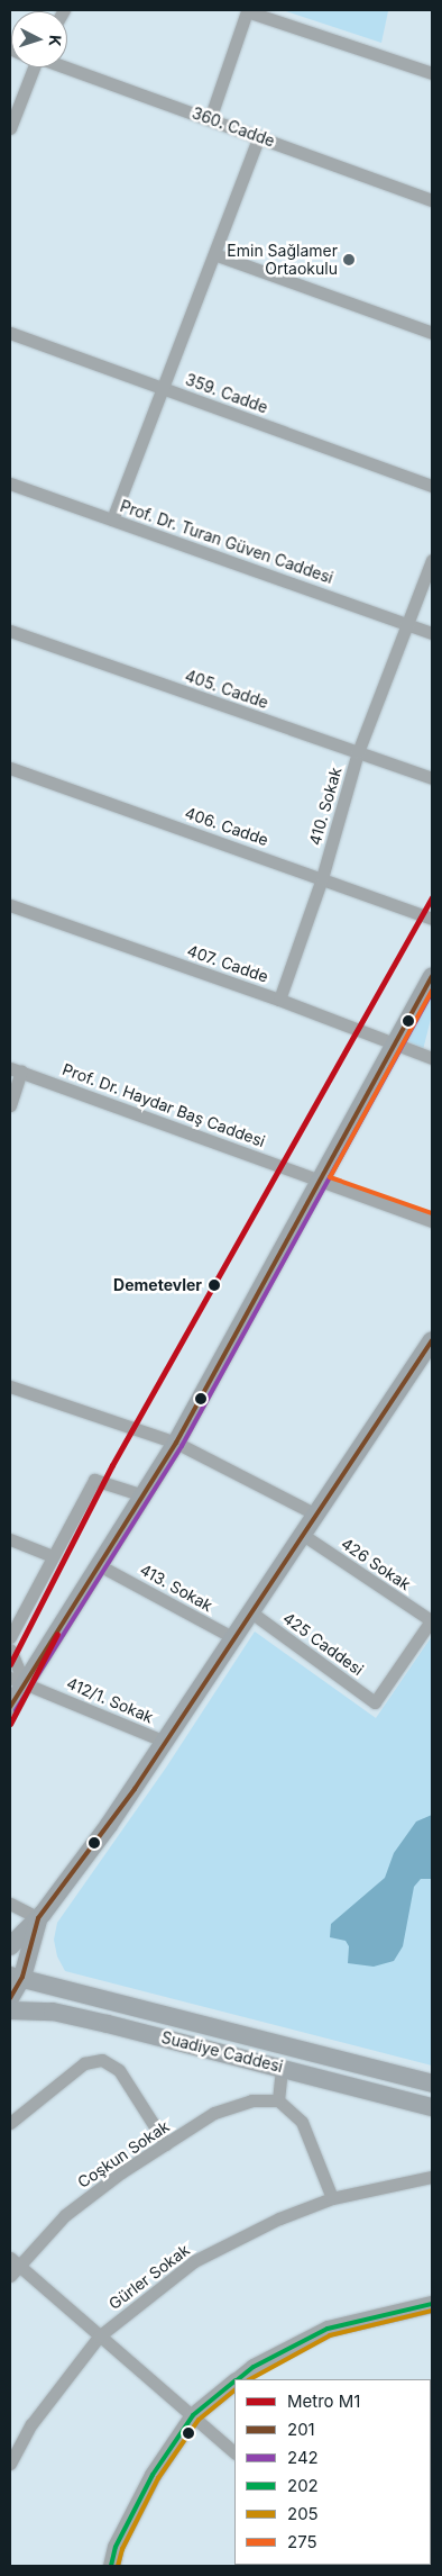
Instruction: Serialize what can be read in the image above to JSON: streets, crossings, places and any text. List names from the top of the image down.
{
  "streets": {
    "main road": ["Suadiye Caddesi"],
    "street": [
      "360. Cadde",
      "359. Cadde",
      "Prof. Dr. Turan Güven Caddesi",
      "405. Cadde",
      "410. Sokak",
      "406. Cadde",
      "407. Cadde",
      "Prof. Dr. Haydar Baş Caddesi",
      "426 Sokak",
      "413. Sokak",
      "425 Caddesi",
      "412/1. Sokak",
      "Coşkun Sokak",
      "Gürler Sokak"
    ]
  },
  "crossings": [
    ["Prof. Dr. Turan Güven Caddesi", "410. Sokak"],
    ["405. Cadde", "410. Sokak"],
    ["410. Sokak", "406. Cadde"],
    ["410. Sokak", "407. Cadde"],
    ["426 Sokak", "425 Caddesi"]
  ],
  "places": ["Emin Sağlamer Ortaokulu", "Demetevler"],
  "lines": [
    "metro line M1",
    "transit line 201",
    "transit line 275",
    "transit line 242",
    "transit line 202",
    "transit line 205"
  ],
  "legend": [
    "Metro M1",
    "201",
    "242",
    "202",
    "205",
    "275"
  ],
  "north": "right"
}
